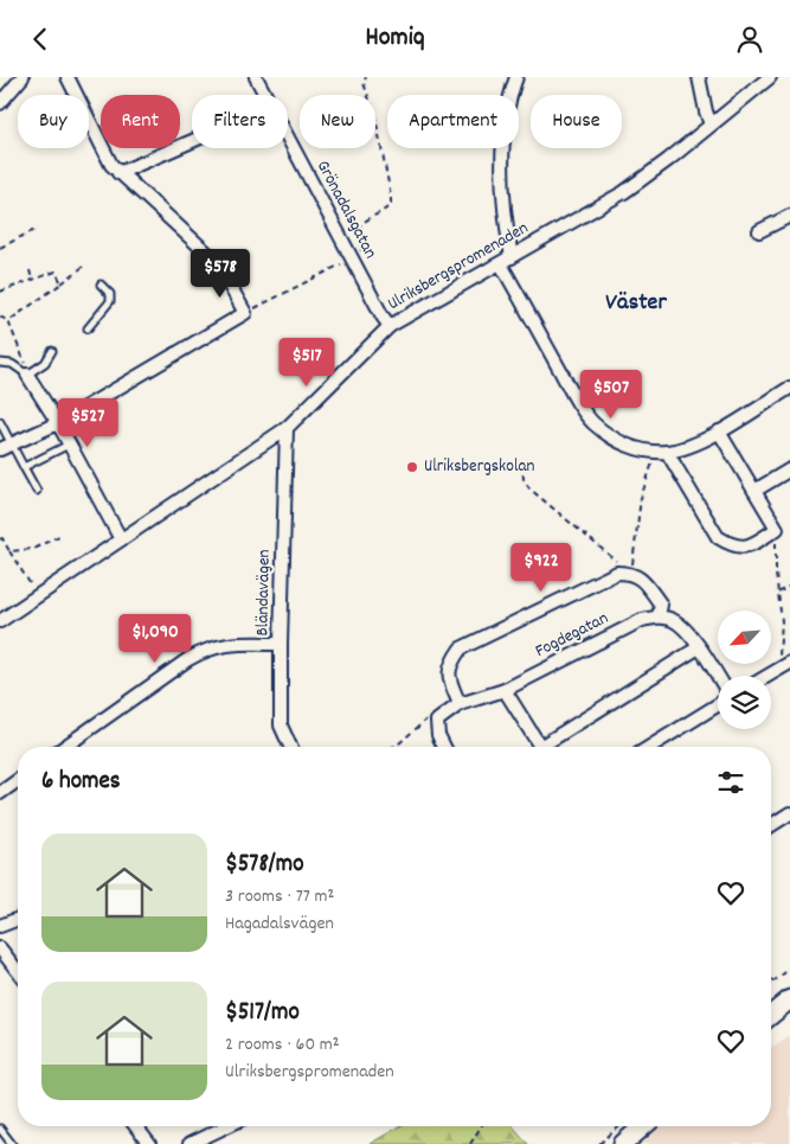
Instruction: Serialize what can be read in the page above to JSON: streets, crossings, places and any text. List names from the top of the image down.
{
  "streets": {
    "street": [
      "Grönadalsgatan",
      "Ulriksbergspromenaden",
      "Bländavägen",
      "Fogdegatan"
    ]
  },
  "crossings": [
    ["Grönadalsgatan", "Ulriksbergspromenaden"],
    ["Ulriksbergspromenaden", "Bländavägen"]
  ],
  "districts": ["Väster"],
  "places": ["Ulriksbergskolan"],
  "north": "bottom left",
  "page": {
    "header": "Homiq",
    "chip": [
      "Buy",
      "Rent",
      "Filters",
      "New",
      "Apartment",
      "House"
    ],
    "price": [
      "$578",
      "$517",
      "$507",
      "$527",
      "$922",
      "$1,090"
    ],
    "heading": "6 homes",
    "list": [
      {
        "name": "$578/mo",
        "note": "3 rooms · 77 m² · Hagadalsvägen"
      },
      {
        "name": "$517/mo",
        "note": "2 rooms · 60 m² · Ulriksbergspromenaden"
      }
    ]
  }
}
